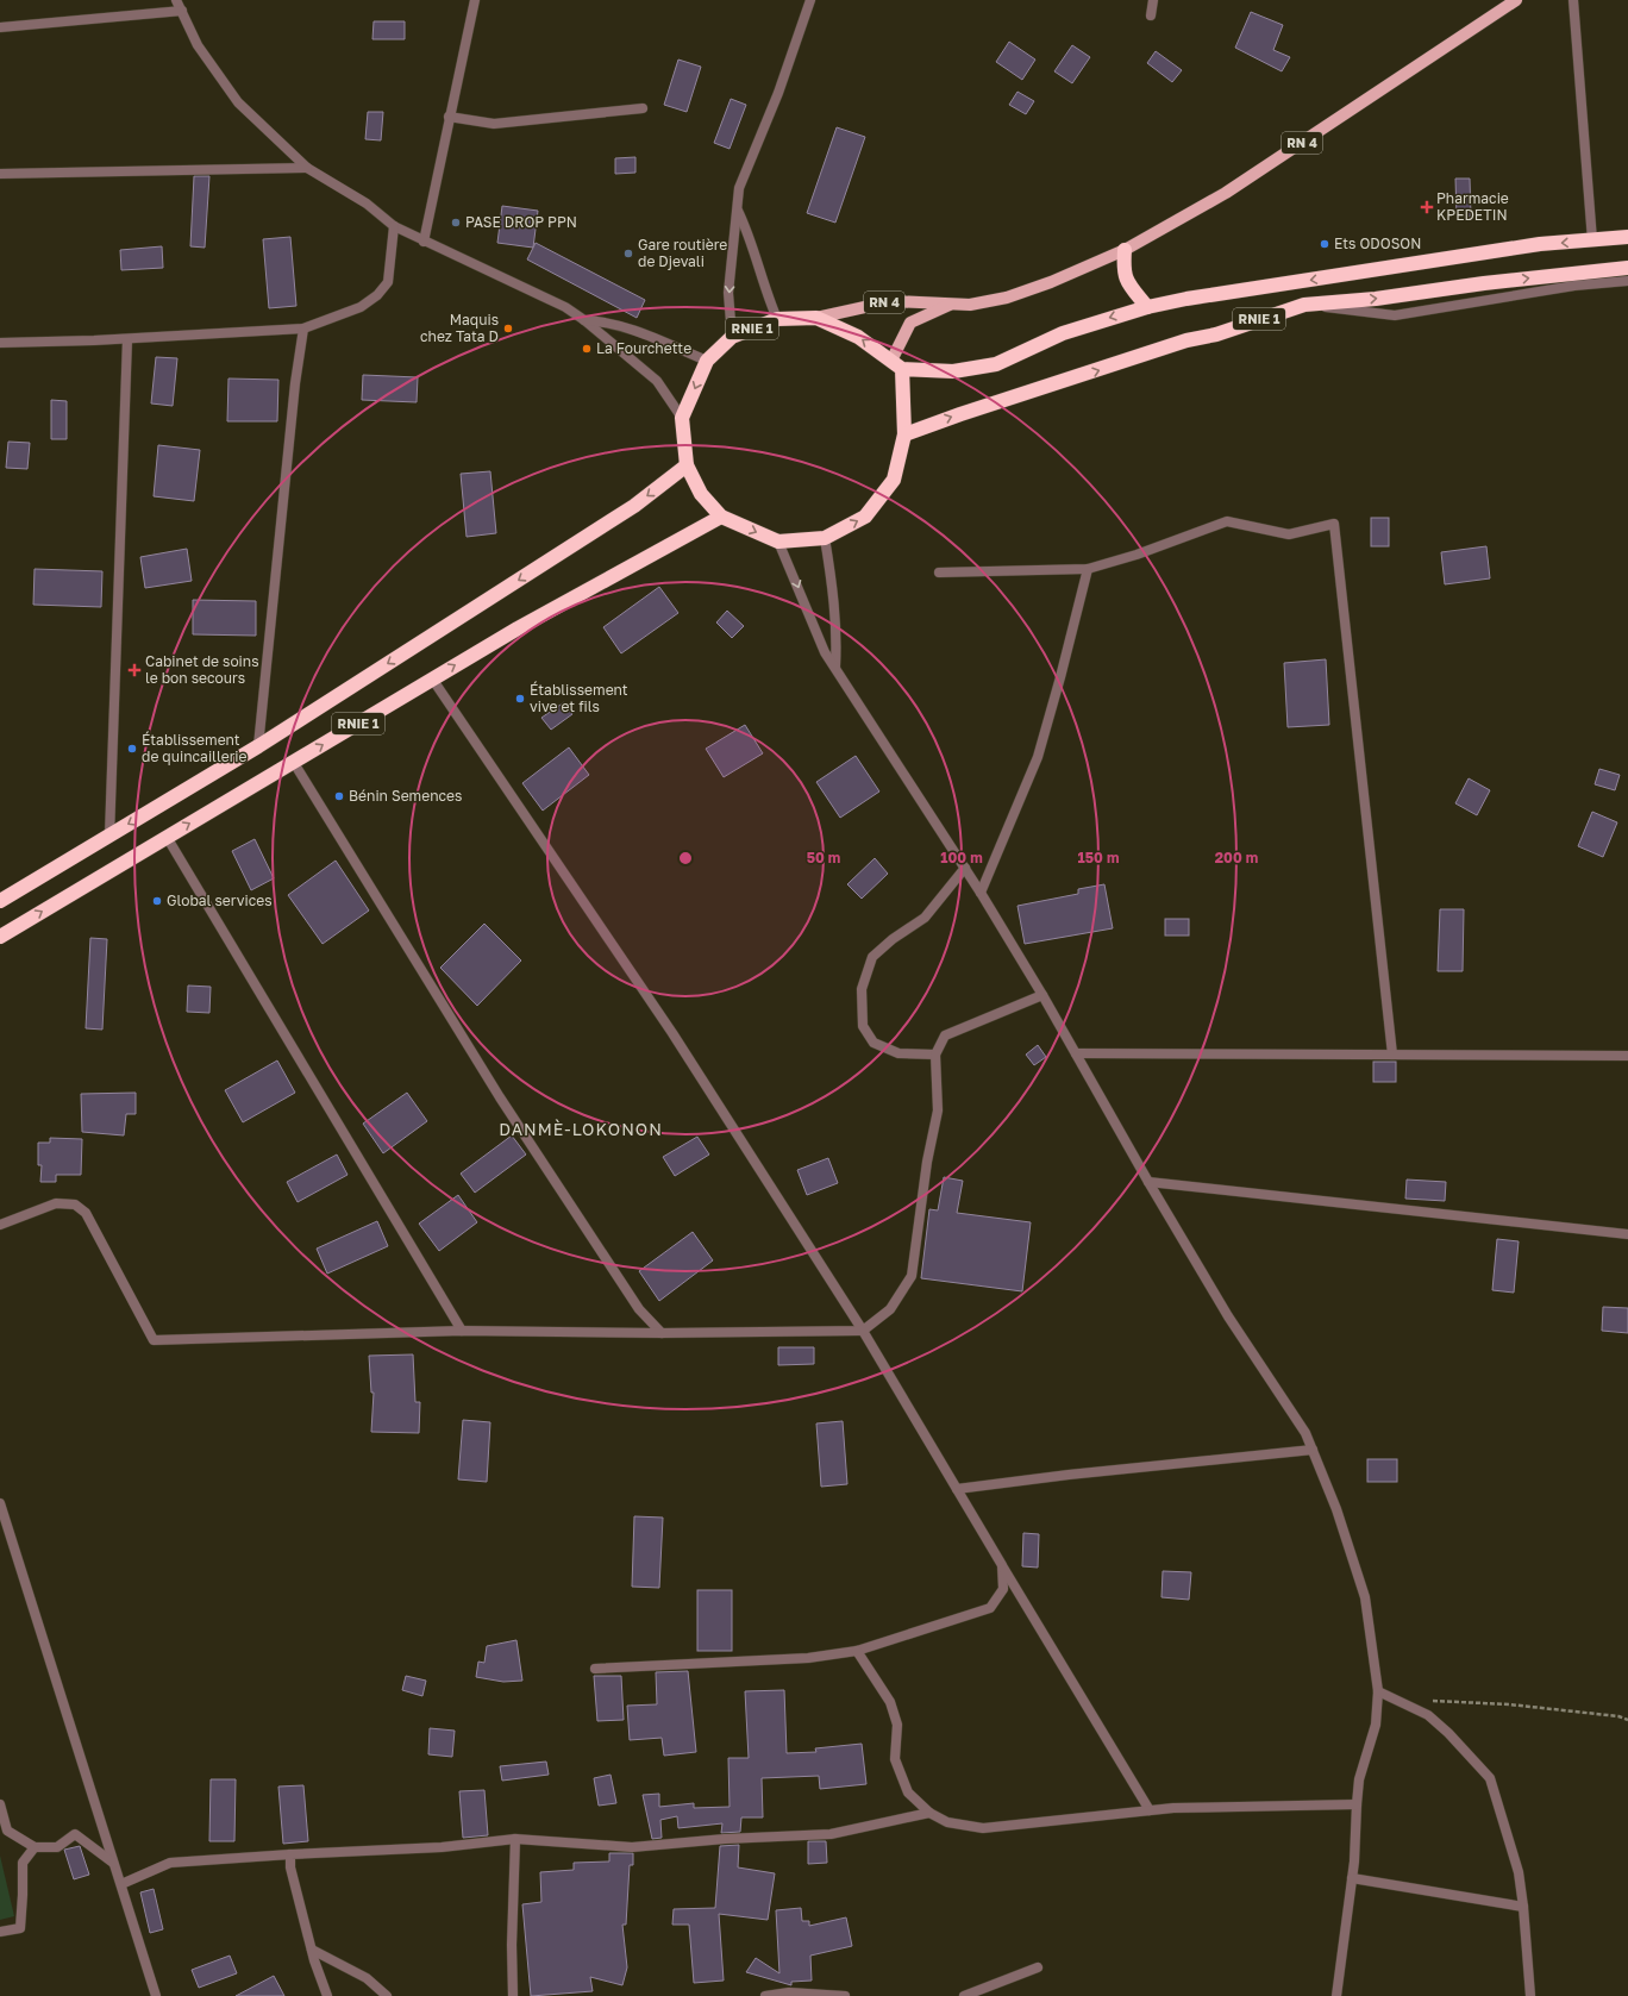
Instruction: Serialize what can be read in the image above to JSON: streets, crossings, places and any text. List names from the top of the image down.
{
  "streets": {
    "highway": ["RNIE 1"],
    "main road": ["RN 4"]
  },
  "crossings": [
    ["RN 4", "RNIE 1"]
  ],
  "districts": ["DANMÈ-LOKONON"],
  "places": {
    "health": ["Pharmacie KPEDETIN", "Cabinet de soins le bon secours"],
    "other": [
      "PASE DROP PPN",
      "Ets ODOSON",
      "Gare routière de Djevali",
      "Maquis chez Tata D",
      "La Fourchette",
      "Établissement vive et fils",
      "Établissement de quincaillerie",
      "Bénin Semences",
      "Global services"
    ]
  },
  "rings": [
    "50 m",
    "100 m",
    "150 m",
    "200 m"
  ]
}
